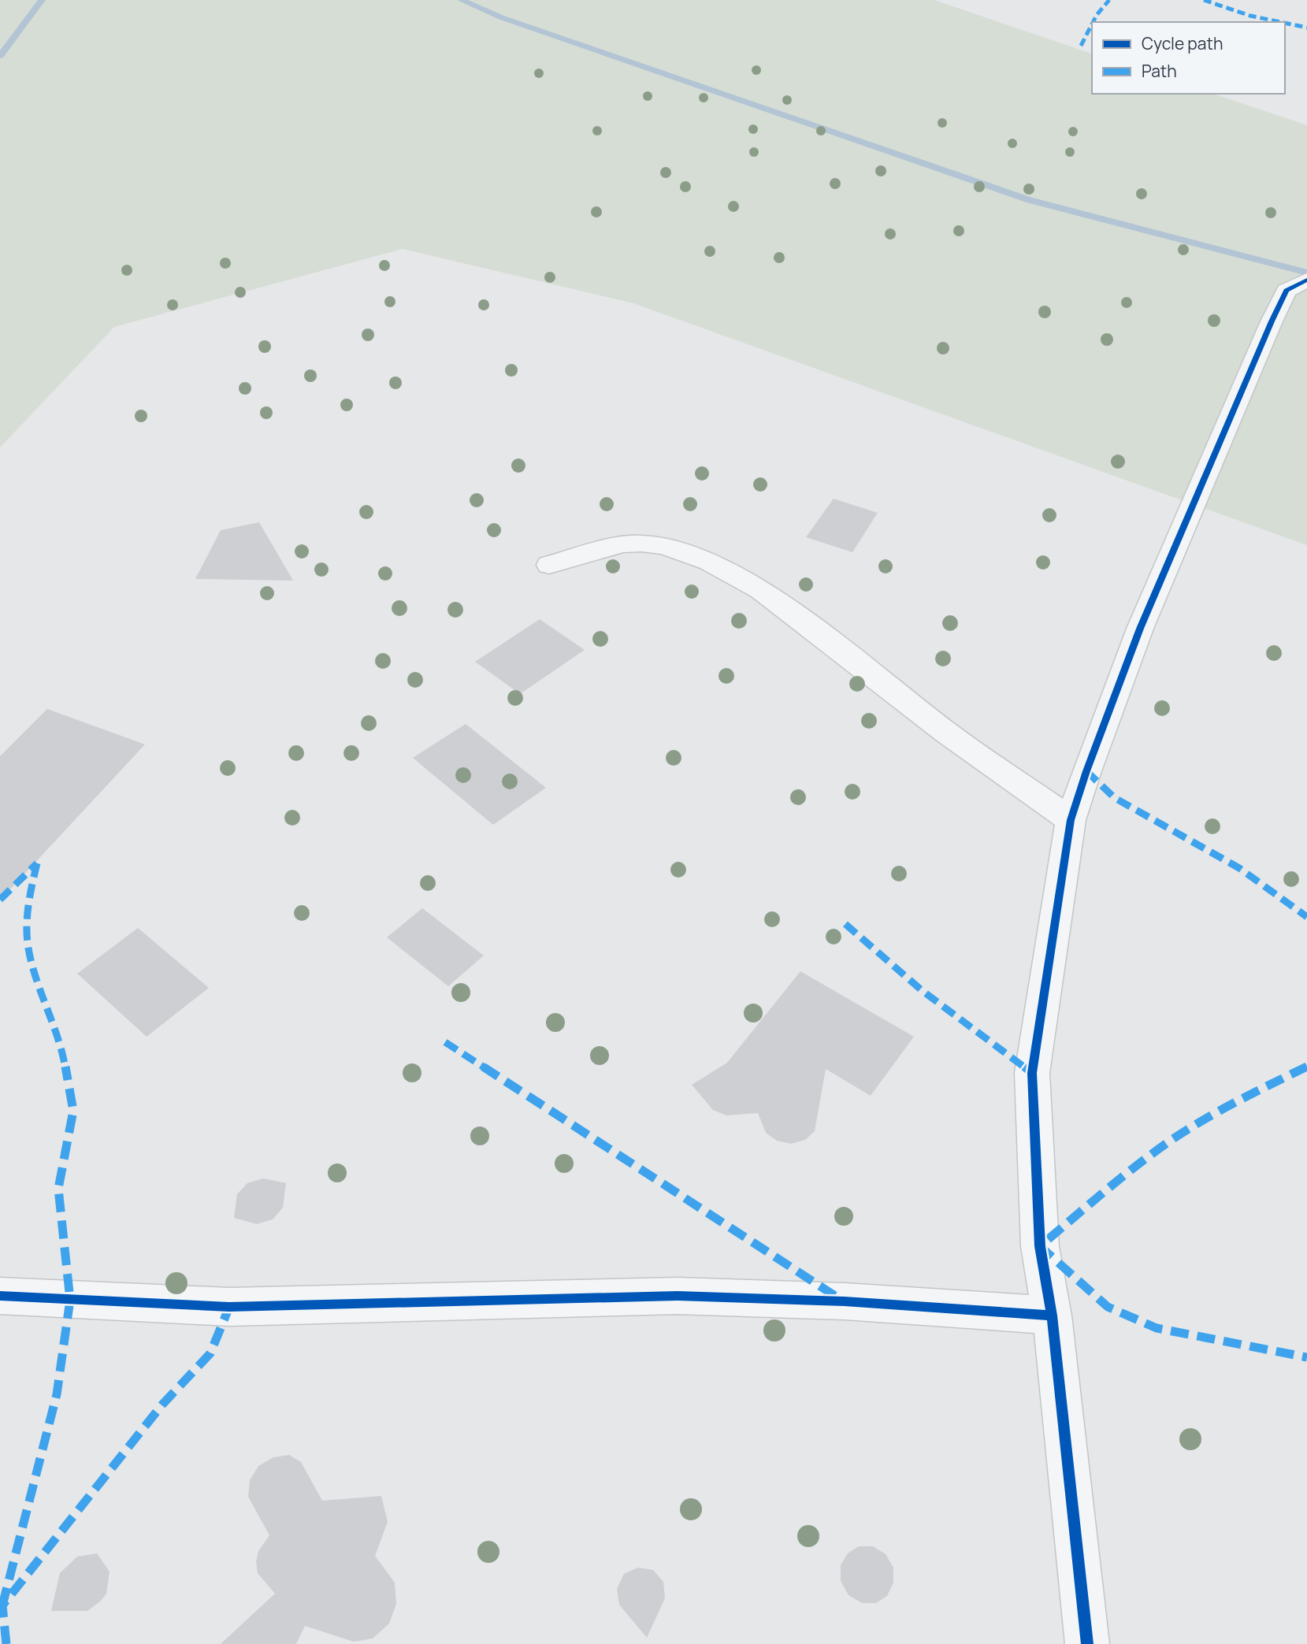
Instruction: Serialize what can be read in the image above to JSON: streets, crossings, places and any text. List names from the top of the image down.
{
  "legend": ["Cycle path", "Path"]
}
